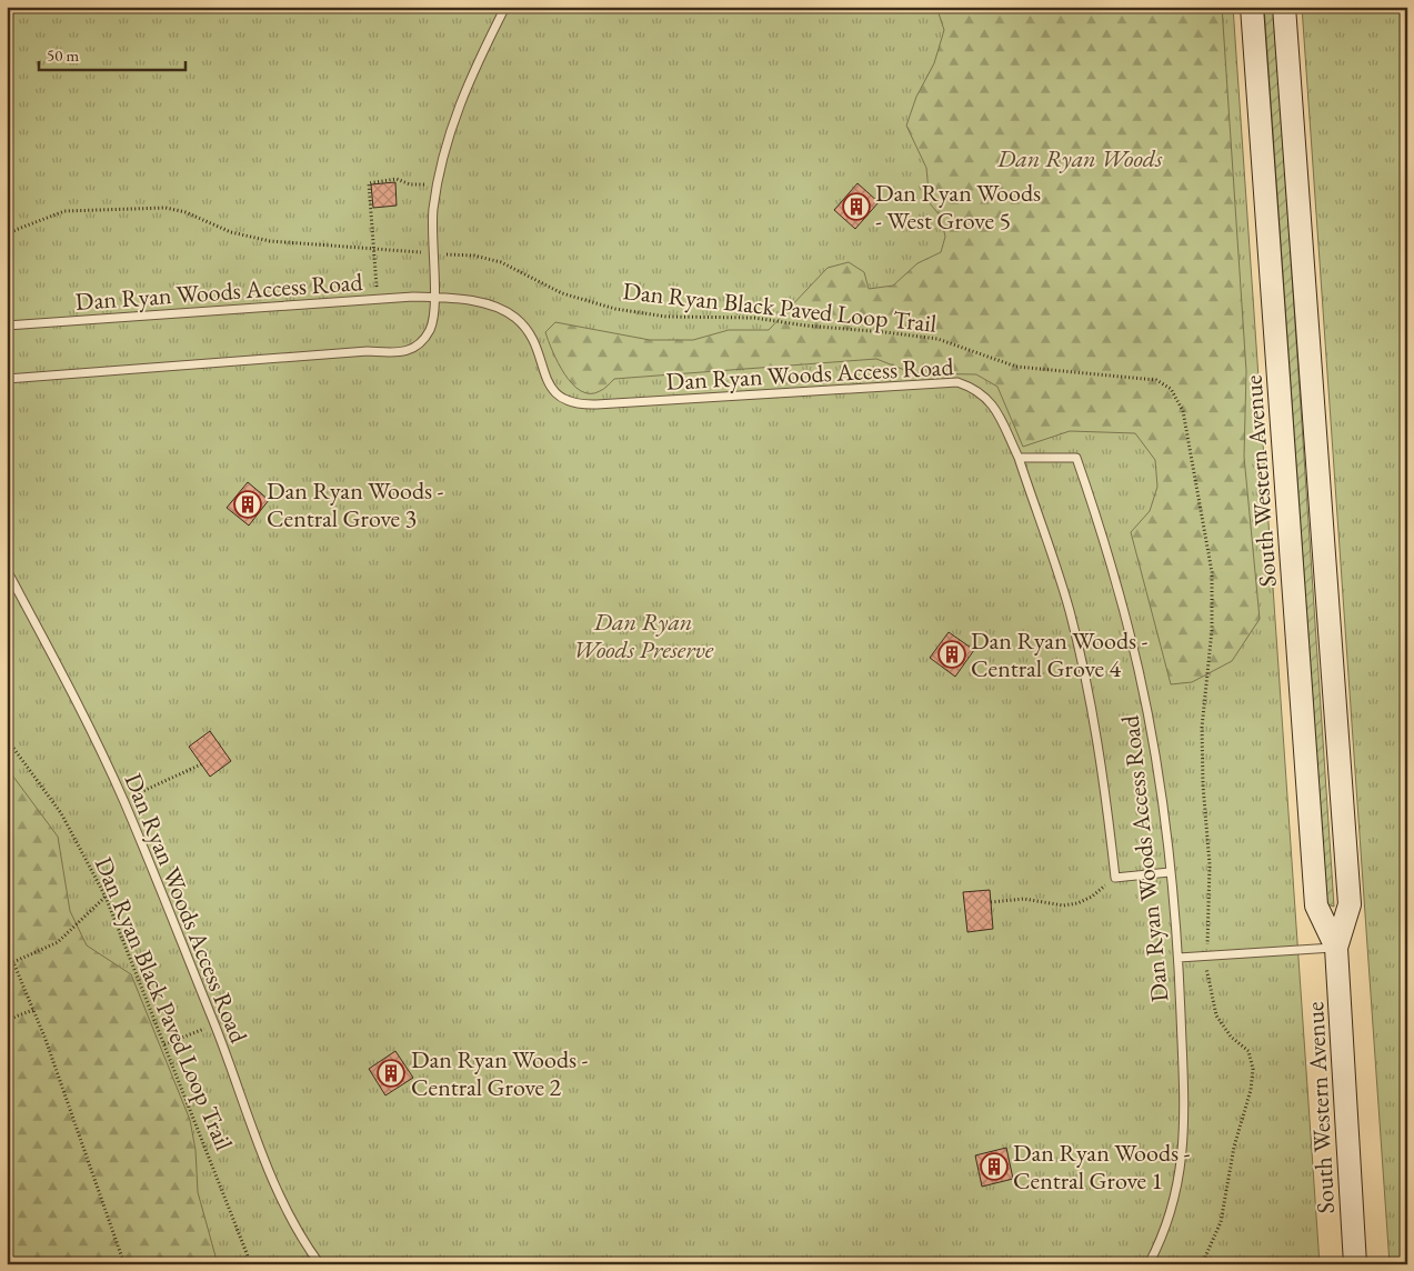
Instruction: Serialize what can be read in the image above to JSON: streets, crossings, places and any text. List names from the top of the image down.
{
  "streets": {
    "main road": ["South Western Avenue"],
    "lane": ["Dan Ryan Woods Access Road"],
    "path": ["Dan Ryan Black Paved Loop Trail"]
  },
  "parks": ["Dan Ryan Woods", "Dan Ryan Woods Preserve"],
  "places": {
    "building": [
      "Dan Ryan Woods - West Grove 5",
      "Dan Ryan Woods - Central Grove 3",
      "Dan Ryan Woods - Central Grove 4",
      "Dan Ryan Woods - Central Grove 2",
      "Dan Ryan Woods - Central Grove 1"
    ]
  },
  "scale_bar": "50 m"
}
